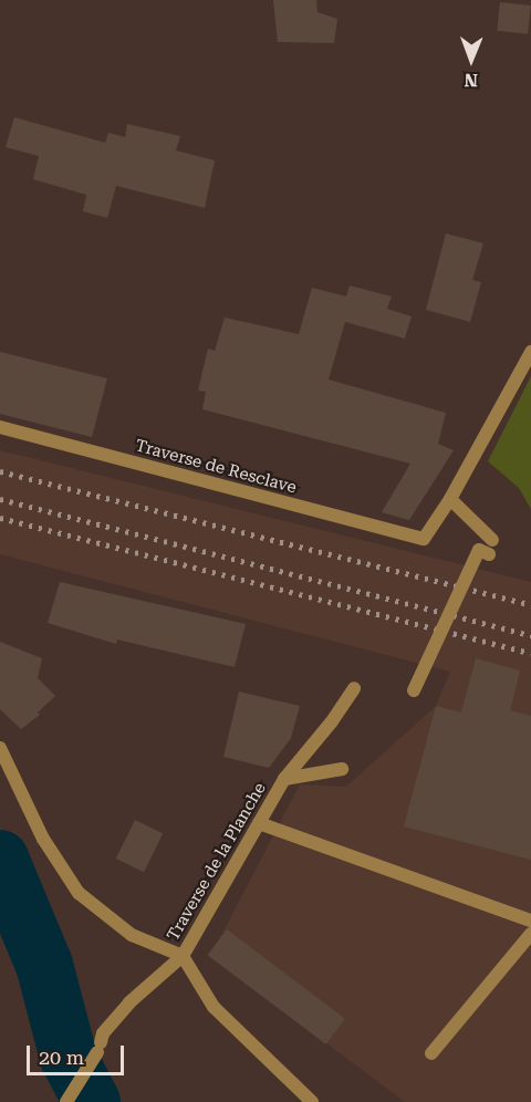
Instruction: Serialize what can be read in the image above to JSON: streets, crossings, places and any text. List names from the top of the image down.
{
  "streets": {
    "street": ["Traverse de Resclave", "Traverse de la Planche"]
  },
  "scale_bar": "20 m",
  "north": "bottom"
}
